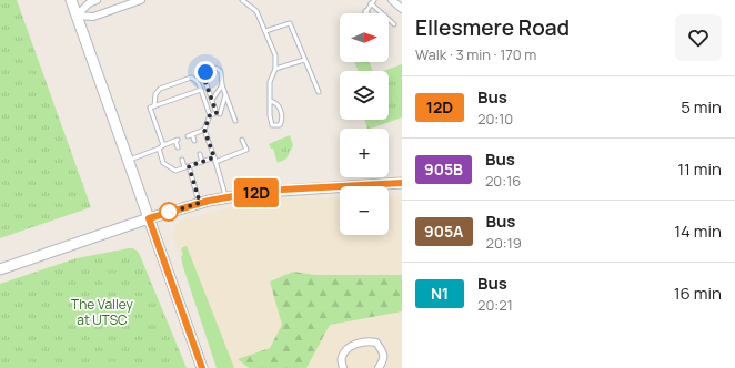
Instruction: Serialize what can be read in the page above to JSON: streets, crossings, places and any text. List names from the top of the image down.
{
  "parks": ["The Valley at UTSC"],
  "lines": ["bus line 12D"],
  "north": "right",
  "page": {
    "on_map": "12D",
    "heading": ["Ellesmere Road", "Walk · 3 min · 170 m"],
    "map_buttons": ["+", "−"],
    "list": [
      {
        "mark": "12D",
        "name": "Bus",
        "note": "20:10",
        "value": "5 min"
      },
      {
        "mark": "905B",
        "name": "Bus",
        "note": "20:16",
        "value": "11 min"
      },
      {
        "mark": "905A",
        "name": "Bus",
        "note": "20:19",
        "value": "14 min"
      },
      {
        "mark": "N1",
        "name": "Bus",
        "note": "20:21",
        "value": "16 min"
      }
    ]
  }
}
